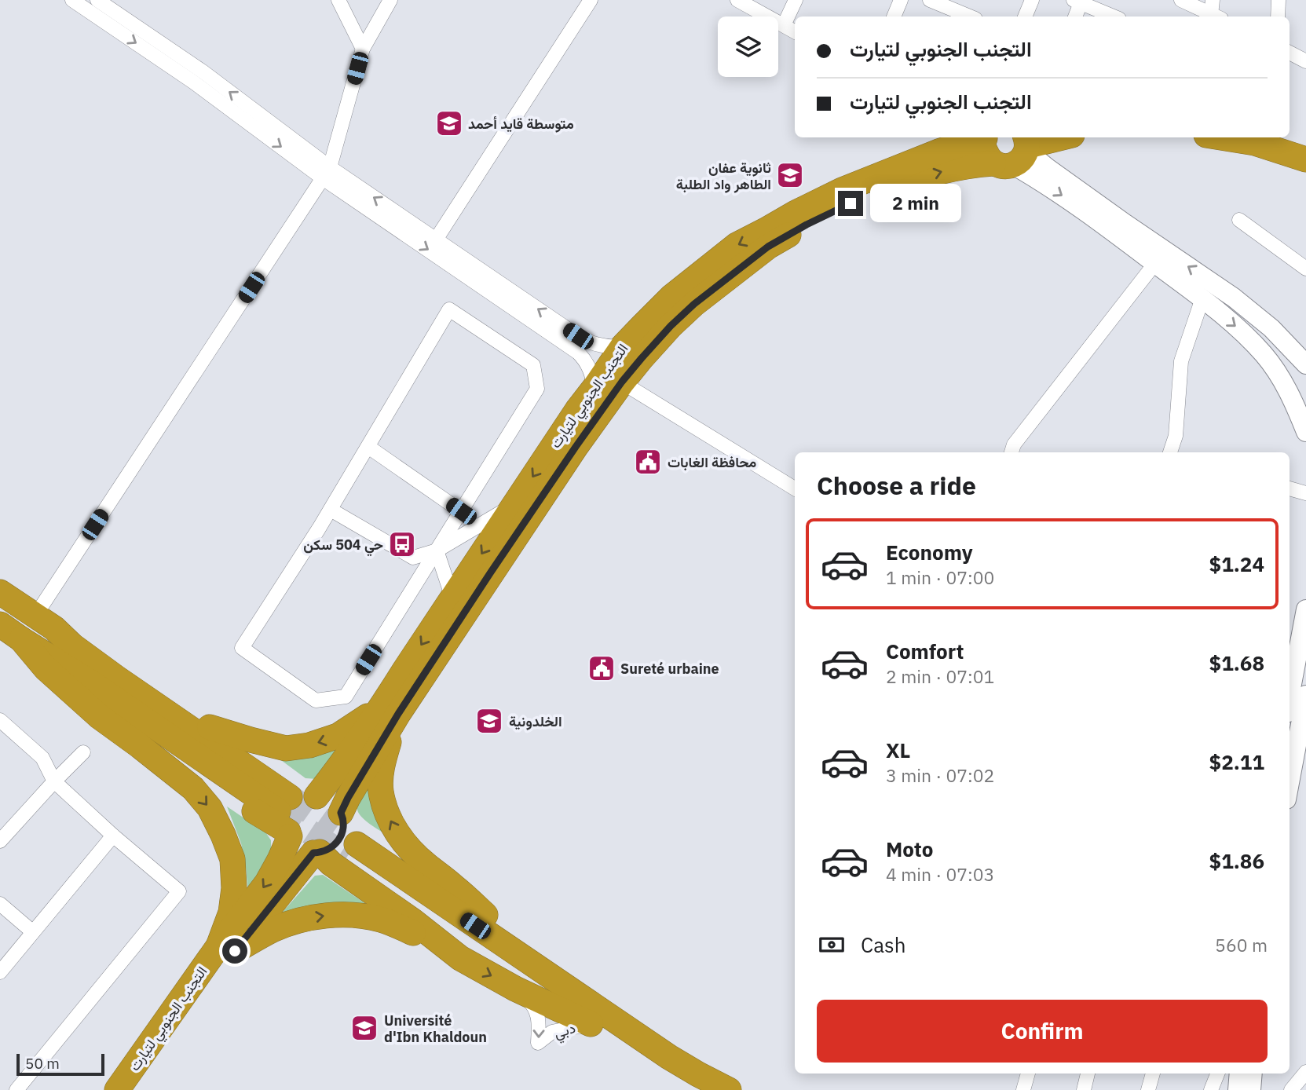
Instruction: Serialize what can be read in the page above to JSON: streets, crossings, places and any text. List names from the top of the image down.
{
  "streets": {
    "highway": ["التجنب الجنوبي لتيارت"],
    "street": ["دبي"]
  },
  "places": {
    "school or university": [
      "متوسطة قايد أحمد",
      "ثانوية عفان الطاهر واد الطلبة",
      "الخلدونية",
      "Université d'Ibn Khaldoun"
    ],
    "public building": ["محافظة الغابات", "Sureté urbaine"],
    "bus stop": ["حي 504 سكن"]
  },
  "scale_bar": "50 m",
  "page": {
    "banner": ["التجنب الجنوبي لتيارت", "التجنب الجنوبي لتيارت"],
    "bubble": "2 min",
    "heading": "Choose a ride",
    "list": [
      {
        "name": "Economy",
        "note": "1 min · 07:00",
        "value": "$1.24"
      },
      {
        "name": "Comfort",
        "note": "2 min · 07:01",
        "value": "$1.68"
      },
      {
        "name": "XL",
        "note": "3 min · 07:02",
        "value": "$2.11"
      },
      {
        "name": "Moto",
        "note": "4 min · 07:03",
        "value": "$1.86"
      }
    ],
    "pay": ["Cash", "560 m"],
    "buttons": "Confirm",
    "scale": "50 m"
  }
}
